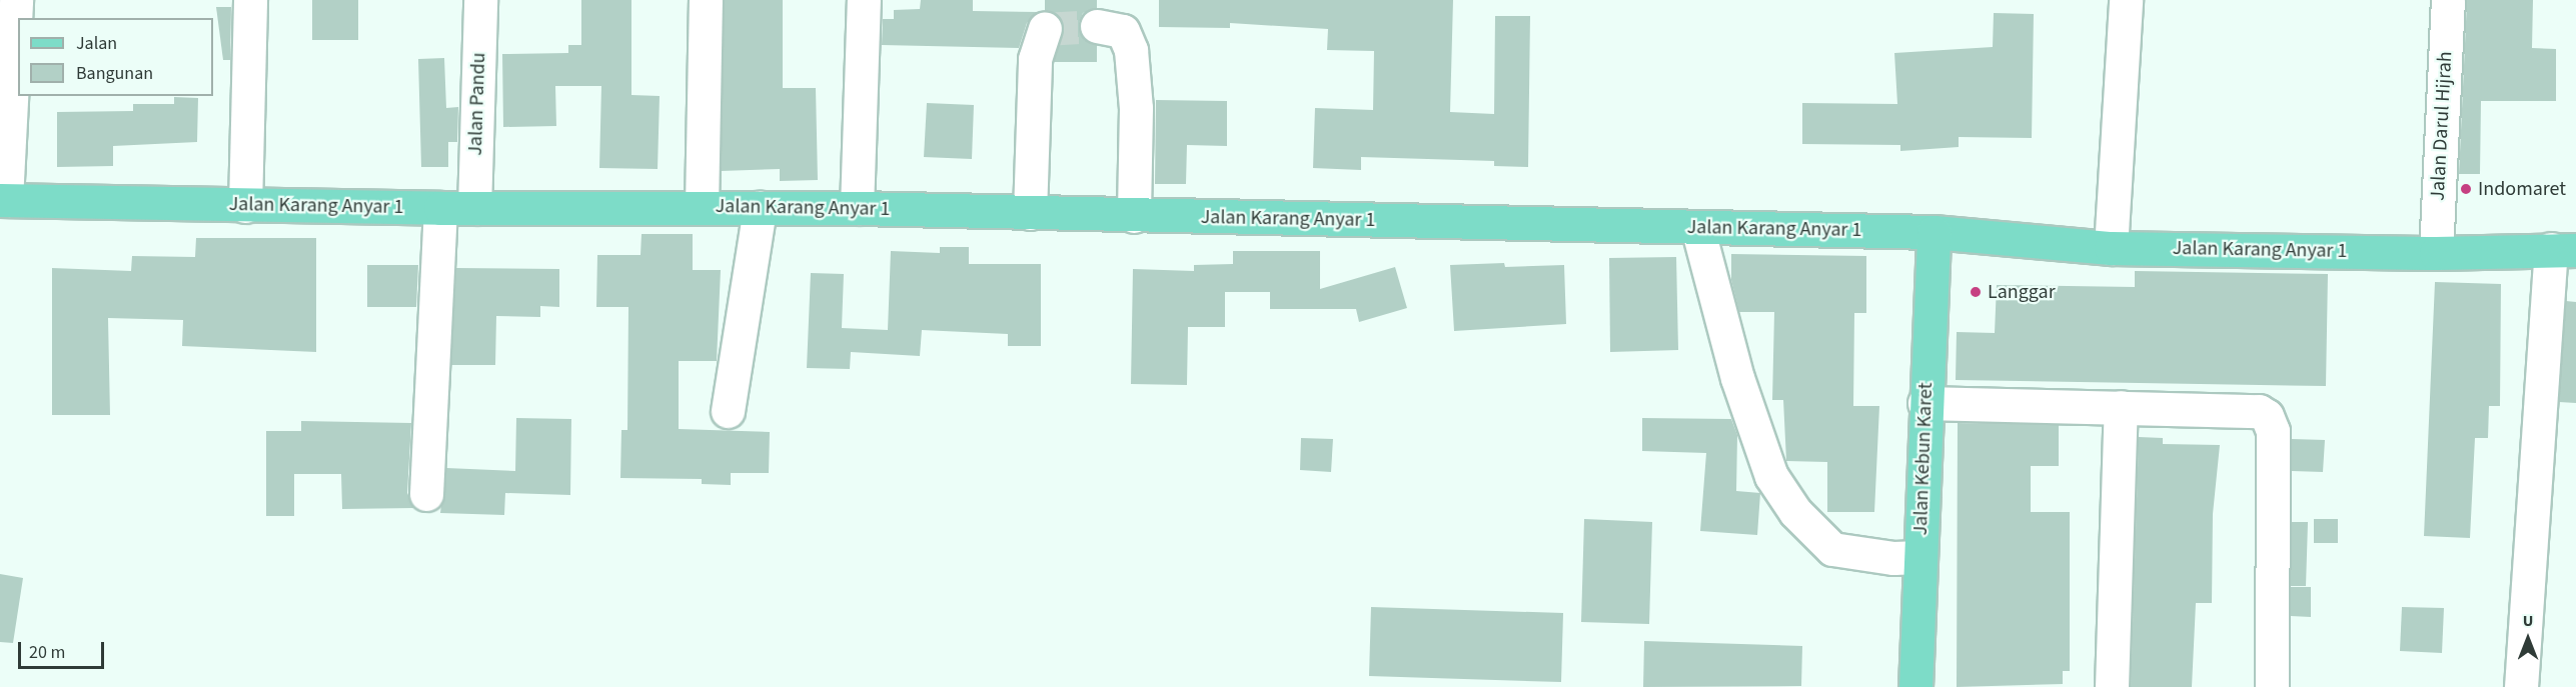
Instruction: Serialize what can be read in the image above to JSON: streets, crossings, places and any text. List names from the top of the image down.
{
  "streets": {
    "main road": ["Jalan Karang Anyar 1", "Jalan Kebun Karet"],
    "street": ["Jalan Pandu", "Jalan Darul Hijrah"]
  },
  "crossings": [
    ["Jalan Pandu", "Jalan Karang Anyar 1"],
    ["Jalan Darul Hijrah", "Jalan Karang Anyar 1"],
    ["Jalan Karang Anyar 1", "Jalan Kebun Karet"]
  ],
  "places": ["Indomaret", "Langgar"],
  "legend": ["Jalan", "Bangunan"],
  "scale_bar": "20 m",
  "north": "top"
}
